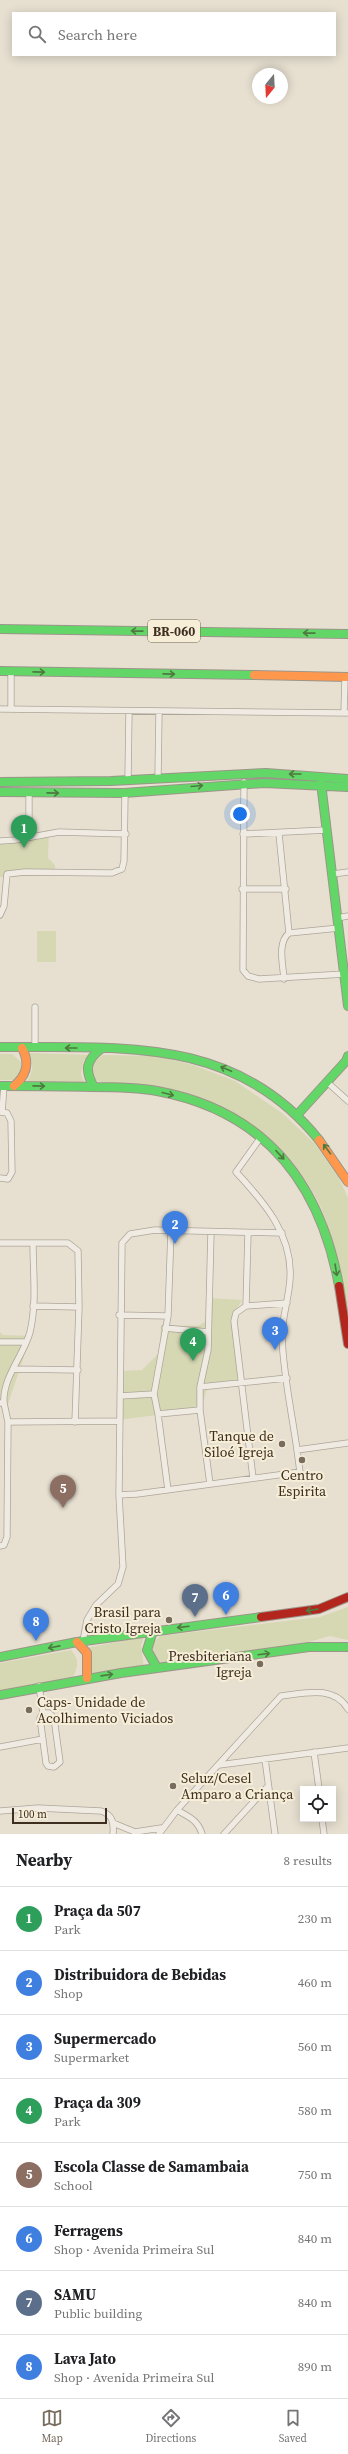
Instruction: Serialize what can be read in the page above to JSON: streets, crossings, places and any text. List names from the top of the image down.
{
  "streets": {
    "main road": ["BR-060"]
  },
  "places": [
    "Tanque de Siloé Igreja",
    "Centro Espirita",
    "Brasil para Cristo Igreja",
    "Presbiteriana Igreja",
    "Caps- Unidade de Acolhimento Viciados",
    "Seluz/Cesel Amparo a Criança"
  ],
  "scale_bar": "100 m",
  "north": "bottom",
  "page": {
    "search": "Search here",
    "pins": [
      "1",
      "2",
      "3",
      "4",
      "5",
      "6",
      "7",
      "8"
    ],
    "scale": "100 m",
    "heading": ["Nearby", "8 results"],
    "list": [
      {
        "mark": "1",
        "name": "Praça da 507",
        "note": "Park",
        "value": "230 m"
      },
      {
        "mark": "2",
        "name": "Distribuidora de Bebidas",
        "note": "Shop",
        "value": "460 m"
      },
      {
        "mark": "3",
        "name": "Supermercado",
        "note": "Supermarket",
        "value": "560 m"
      },
      {
        "mark": "4",
        "name": "Praça da 309",
        "note": "Park",
        "value": "580 m"
      },
      {
        "mark": "5",
        "name": "Escola Classe de Samambaia",
        "note": "School",
        "value": "750 m"
      },
      {
        "mark": "6",
        "name": "Ferragens",
        "note": "Shop · Avenida Primeira Sul",
        "value": "840 m"
      },
      {
        "mark": "7",
        "name": "SAMU",
        "note": "Public building",
        "value": "840 m"
      },
      {
        "mark": "8",
        "name": "Lava Jato",
        "note": "Shop · Avenida Primeira Sul",
        "value": "890 m"
      }
    ],
    "nav": ["Map", "Directions", "Saved"]
  }
}
